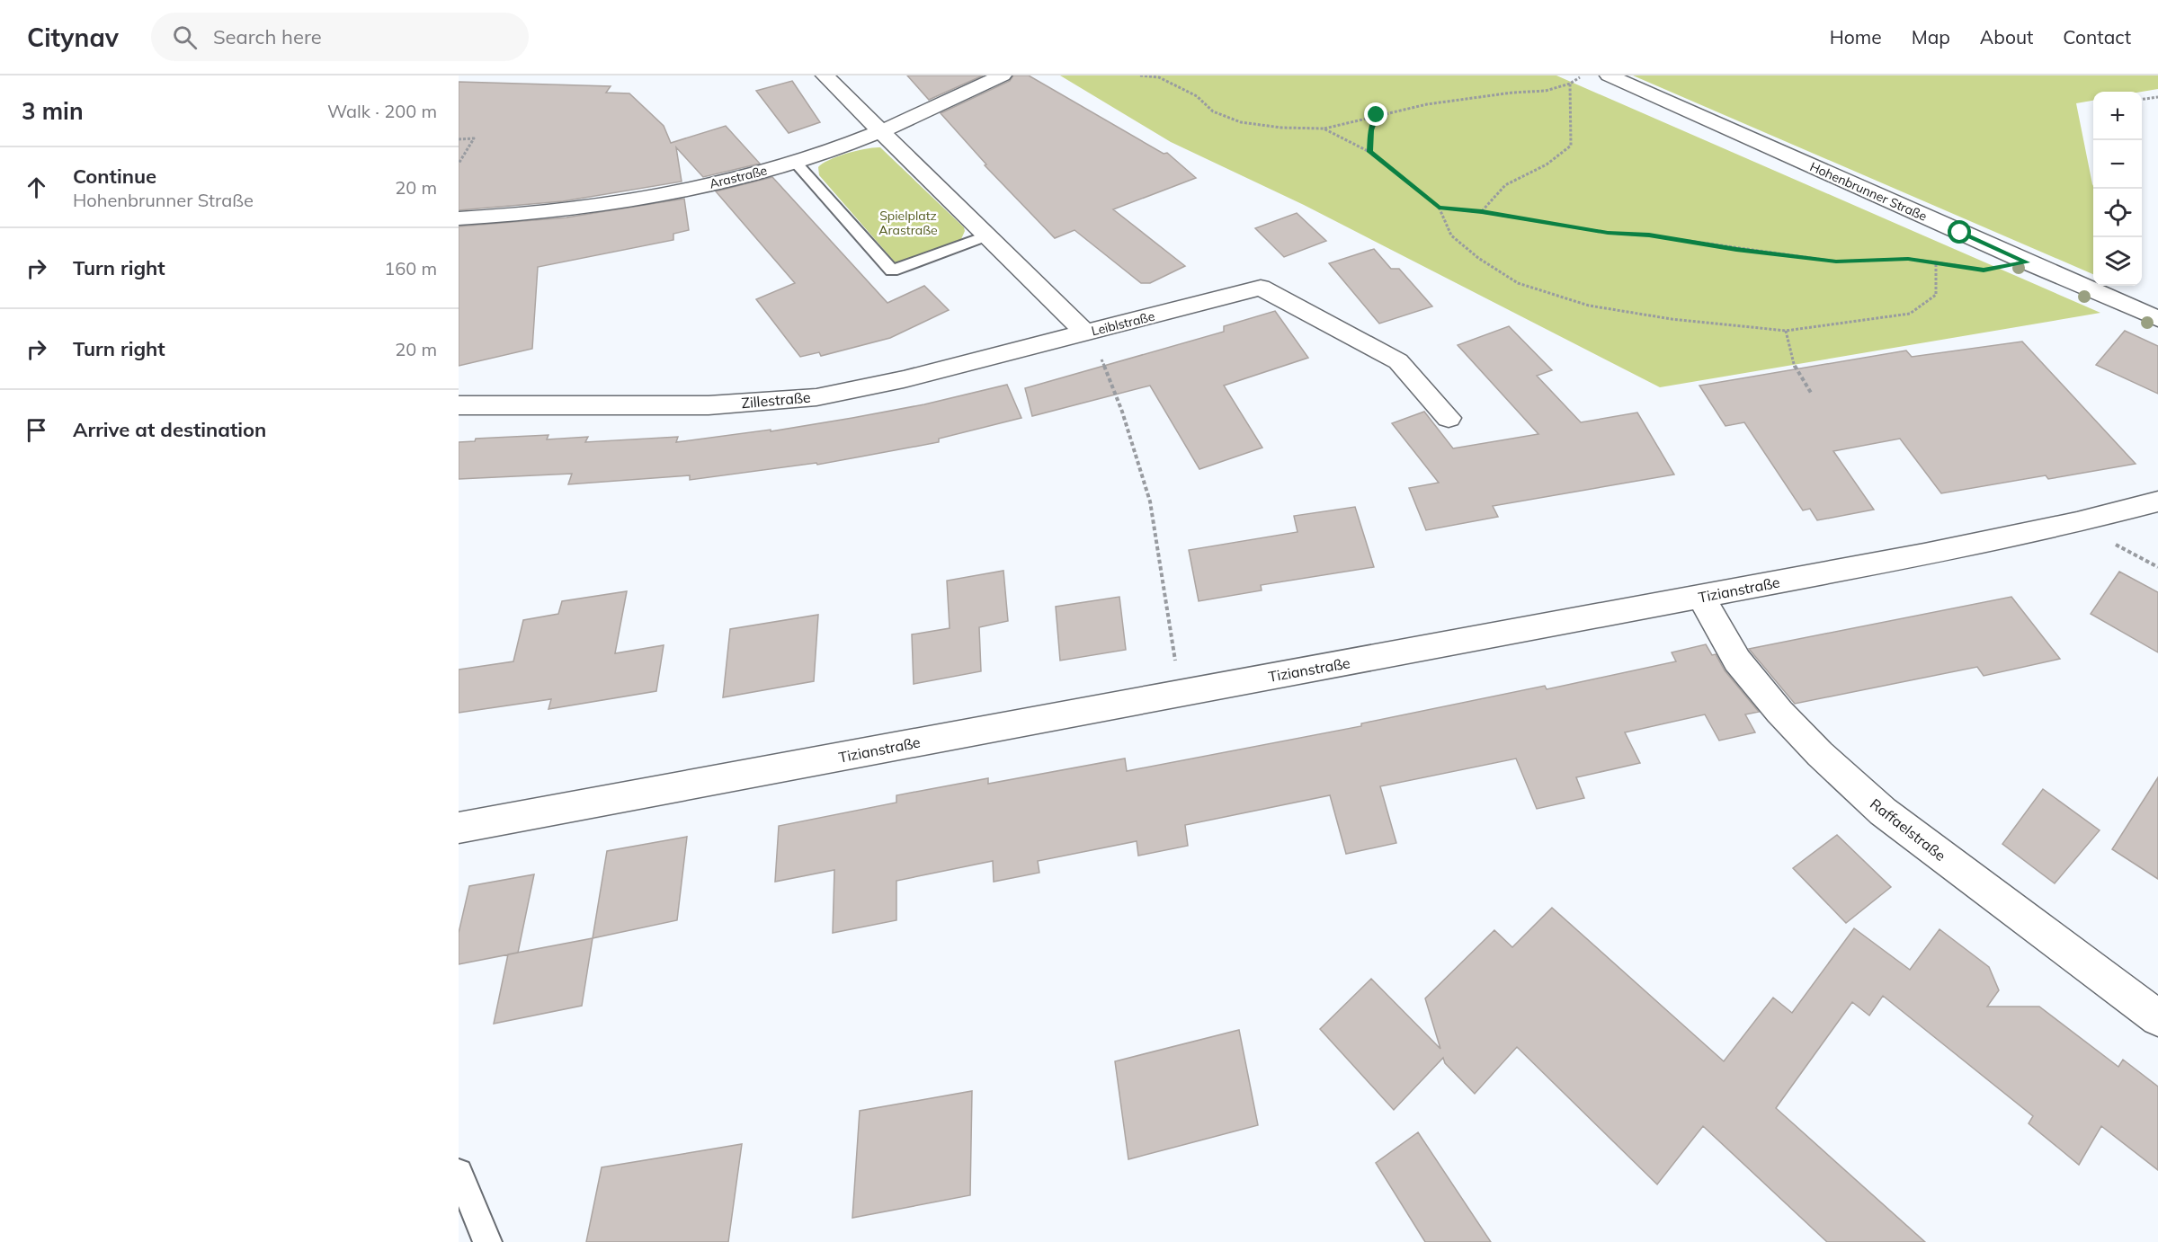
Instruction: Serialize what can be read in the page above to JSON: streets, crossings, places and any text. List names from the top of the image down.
{
  "streets": {
    "street": [
      "Arastraße",
      "Hohenbrunner Straße",
      "Leiblstraße",
      "Zillestraße",
      "Tizianstraße",
      "Raffaelstraße"
    ]
  },
  "crossings": [
    ["Arastraße", "Leiblstraße"],
    ["Leiblstraße", "Zillestraße"],
    ["Tizianstraße", "Raffaelstraße"]
  ],
  "parks": ["Spielplatz Arastraße"],
  "page": {
    "header": "Citynav",
    "search": "Search here",
    "nav": [
      "Home",
      "Map",
      "About",
      "Contact"
    ],
    "heading": ["3 min", "Walk · 200 m"],
    "map_buttons": ["+", "−"],
    "list": [
      ["Continue", "Hohenbrunner Straße", "20 m"],
      ["Turn right", "160 m"],
      ["Turn right", "20 m"],
      "Arrive at destination"
    ]
  }
}
